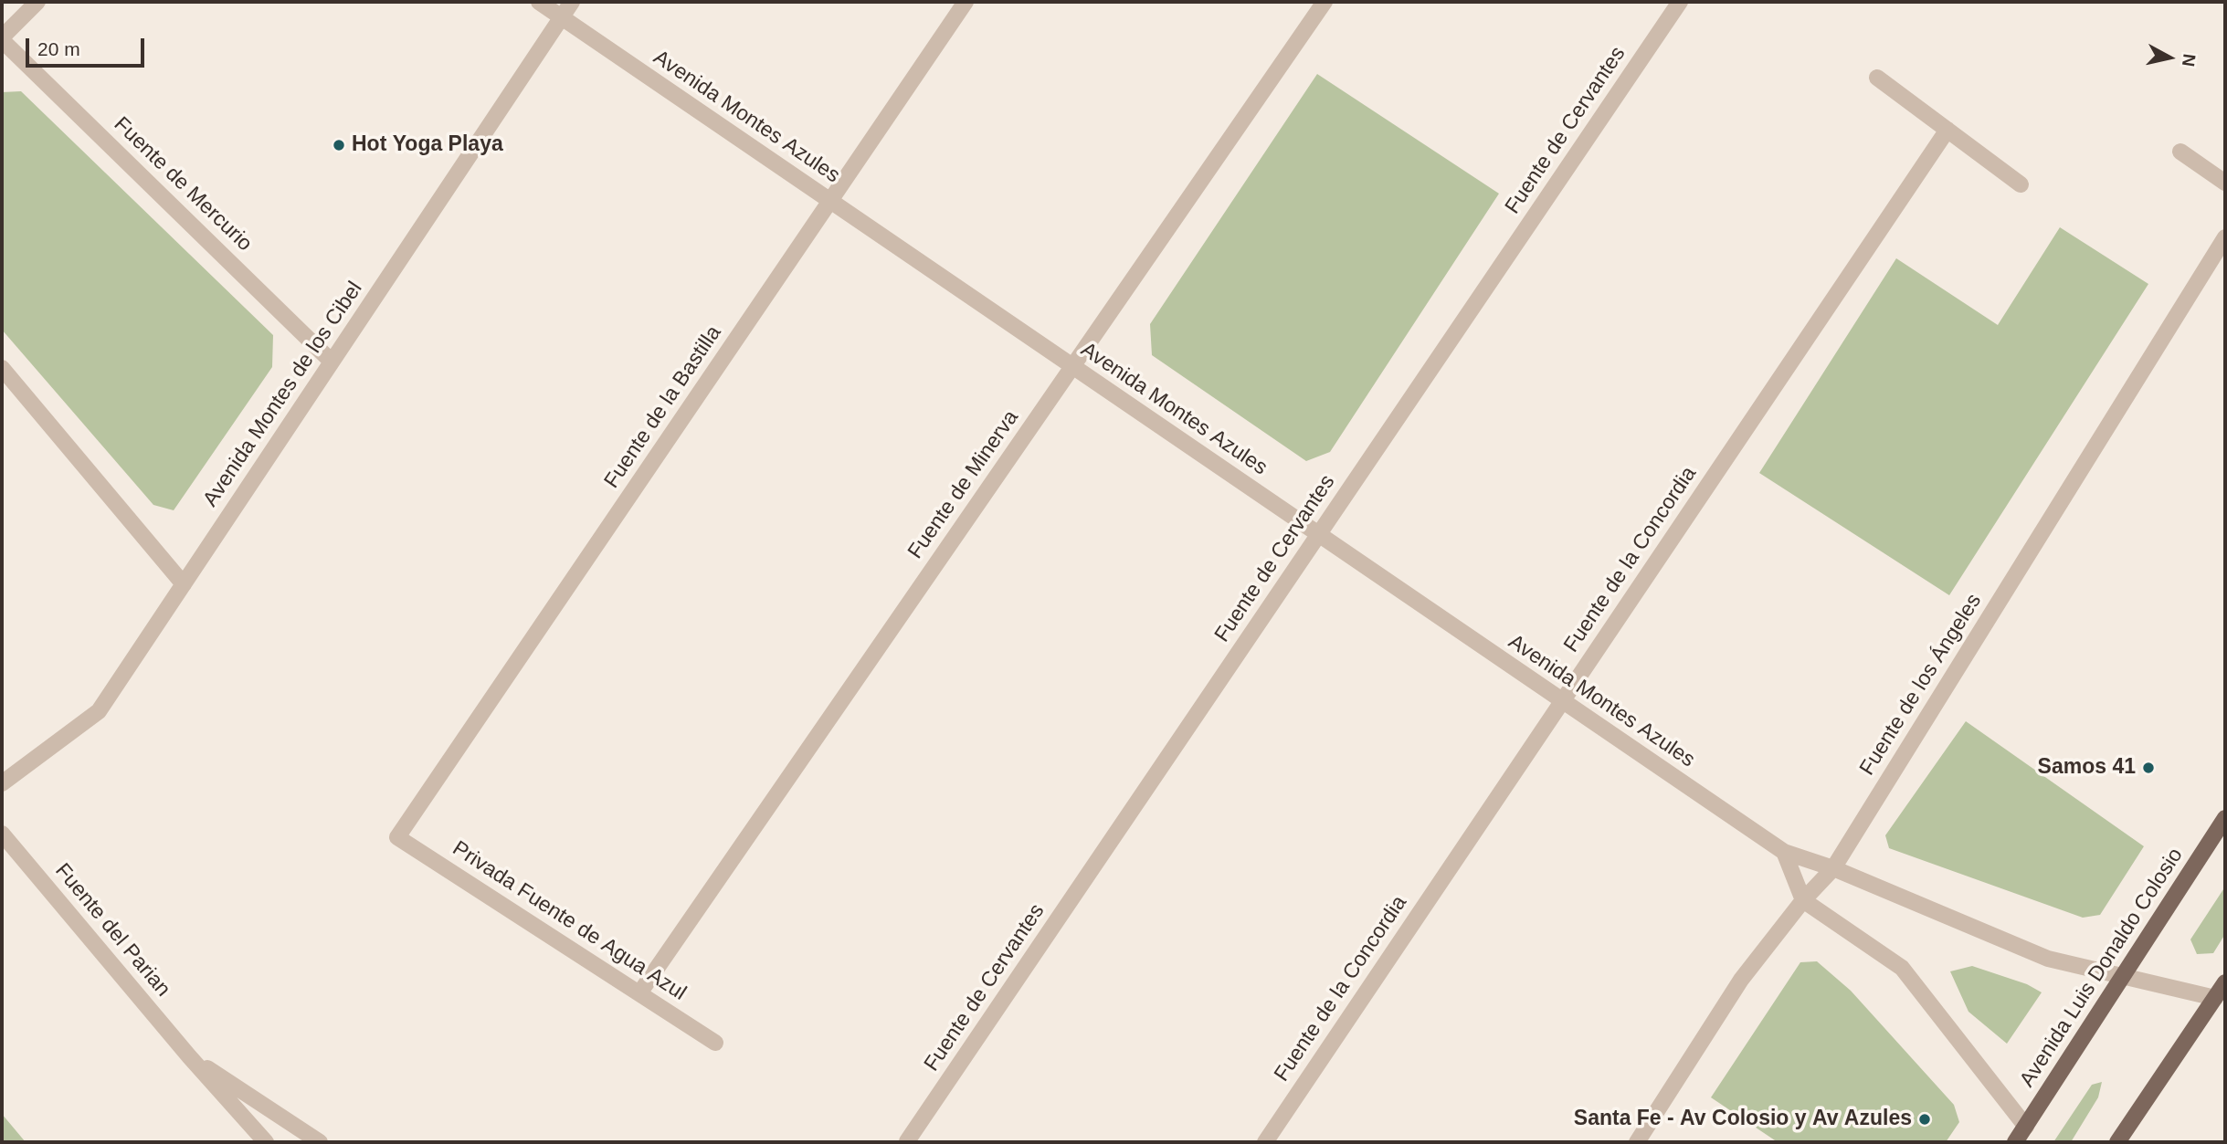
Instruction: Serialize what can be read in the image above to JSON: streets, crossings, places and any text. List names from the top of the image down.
{
  "streets": {
    "main road": ["Avenida Luis Donaldo Colosio"],
    "street": [
      "Avenida Montes Azules",
      "Fuente de Cervantes",
      "Fuente de Mercurio",
      "Avenida Montes de los Cibel",
      "Fuente de la Bastilla",
      "Fuente de Minerva",
      "Fuente de la Concordia",
      "Fuente de los Ángeles",
      "Privada Fuente de Agua Azul",
      "Fuente del Parian"
    ]
  },
  "crossings": [
    ["Avenida Montes Azules", "Fuente de Cervantes"],
    ["Avenida Montes Azules", "Avenida Montes de los Cibel"],
    ["Avenida Montes Azules", "Fuente de la Bastilla"],
    ["Avenida Montes Azules", "Fuente de Minerva"],
    ["Avenida Montes Azules", "Fuente de la Concordia"],
    ["Avenida Montes Azules", "Fuente de los Ángeles"],
    ["Avenida Montes Azules", "Avenida Luis Donaldo Colosio"],
    ["Fuente de Mercurio", "Avenida Montes de los Cibel"],
    ["Fuente de la Bastilla", "Privada Fuente de Agua Azul"],
    ["Fuente de Minerva", "Privada Fuente de Agua Azul"]
  ],
  "places": ["Hot Yoga Playa", "Samos 41", "Santa Fe - Av Colosio y Av Azules"],
  "scale_bar": "20 m",
  "north": "right"
}
